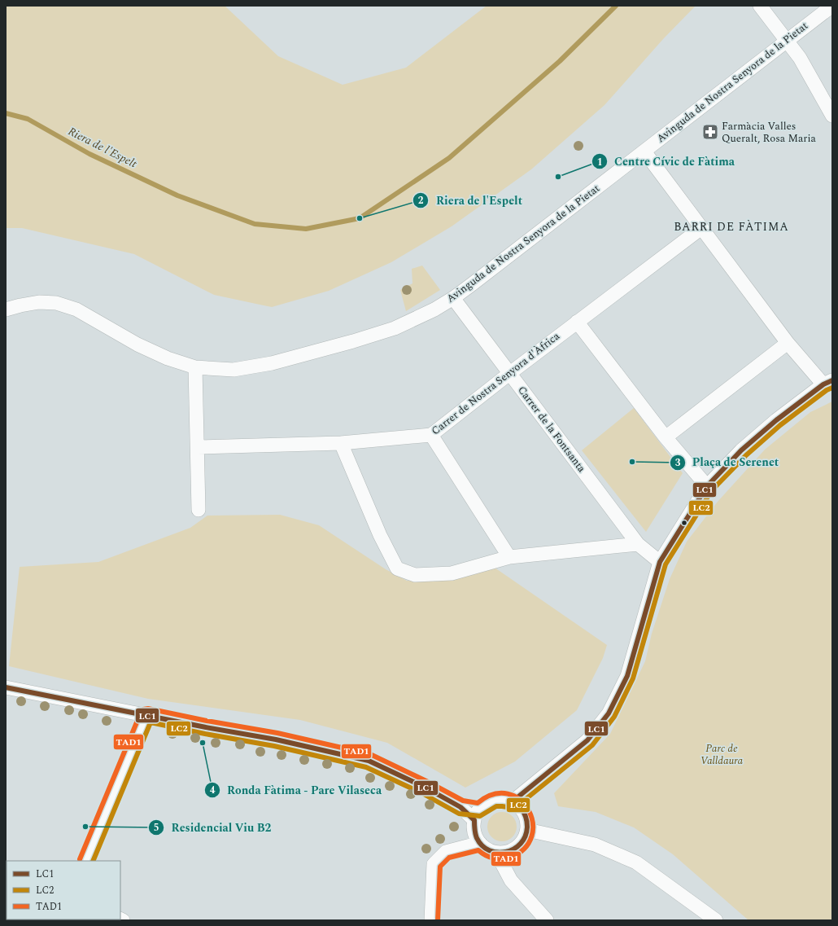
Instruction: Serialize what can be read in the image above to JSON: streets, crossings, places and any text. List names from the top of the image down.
{
  "streets": {
    "street": ["Avinguda de Nostra Senyora de la Pietat", "Carrer de Nostra Senyora d'Àfrica", "Carrer de la Fontsanta"]
  },
  "crossings": [
    ["Avinguda de Nostra Senyora de la Pietat", "Carrer de la Fontsanta"],
    ["Carrer de Nostra Senyora d'Àfrica", "Carrer de la Fontsanta"]
  ],
  "districts": ["BARRI DE FÀTIMA"],
  "water": ["Riera de l'Espelt"],
  "parks": ["Parc de Valldaura"],
  "places": {
    "pharmacy": ["Farmàcia Valles Queralt, Rosa Maria"],
    "other": [
      "Centre Cívic de Fàtima",
      "Riera de l'Espelt",
      "Plaça de Serenet",
      "Ronda Fàtima - Pare Vilaseca",
      "Residencial Viu B2"
    ]
  },
  "lines": ["transit line LC1", "transit line LC2", "transit line TAD1"],
  "legend": ["LC1", "LC2", "TAD1"]
}
